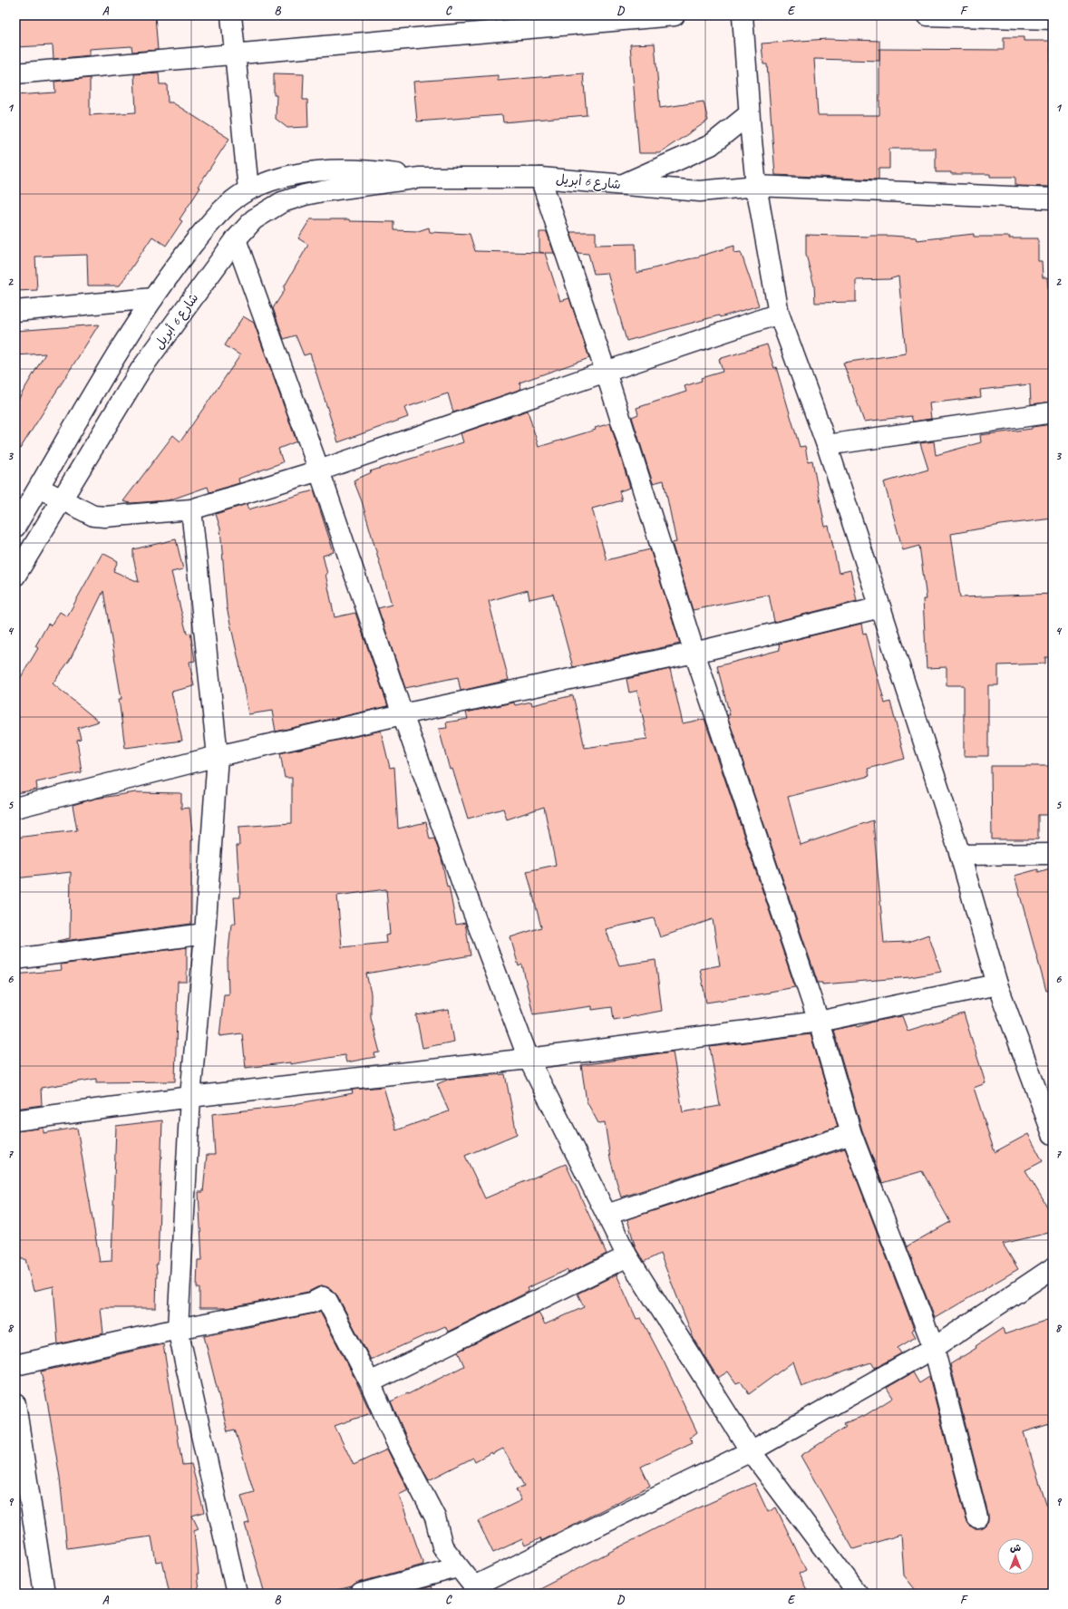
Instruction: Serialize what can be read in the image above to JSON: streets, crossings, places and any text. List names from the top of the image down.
{
  "streets": {
    "street": ["شارع 6 أبريل"]
  },
  "north": "top",
  "grid": {
    "columns": [
      "A",
      "B",
      "C",
      "D",
      "E",
      "F"
    ],
    "rows": [
      "1",
      "2",
      "3",
      "4",
      "5",
      "6",
      "7",
      "8",
      "9"
    ]
  }
}
